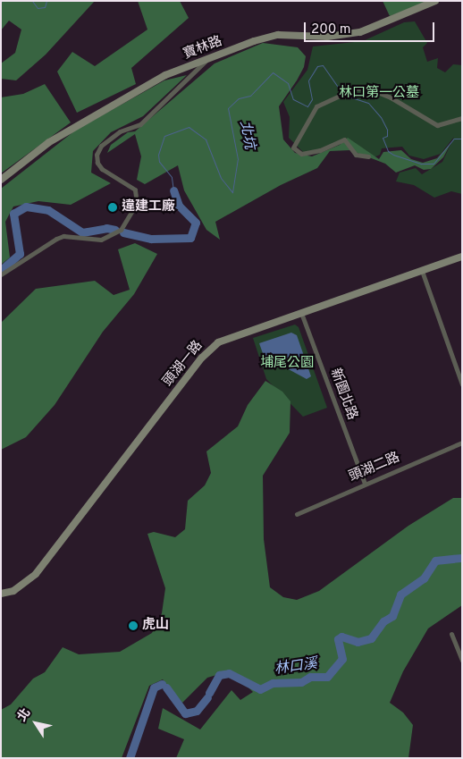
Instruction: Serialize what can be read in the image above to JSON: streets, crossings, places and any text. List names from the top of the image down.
{
  "streets": {
    "street": [
      "寶林路",
      "頭湖一路",
      "新園北路",
      "頭湖二路"
    ]
  },
  "crossings": [
    ["頭湖一路", "新園北路"],
    ["新園北路", "頭湖二路"]
  ],
  "water": ["北坑", "林口溪"],
  "parks": ["林口第一公墓", "埔尾公園"],
  "places": ["違建工廠", "虎山"],
  "scale_bar": "200 m",
  "north": "top left"
}
